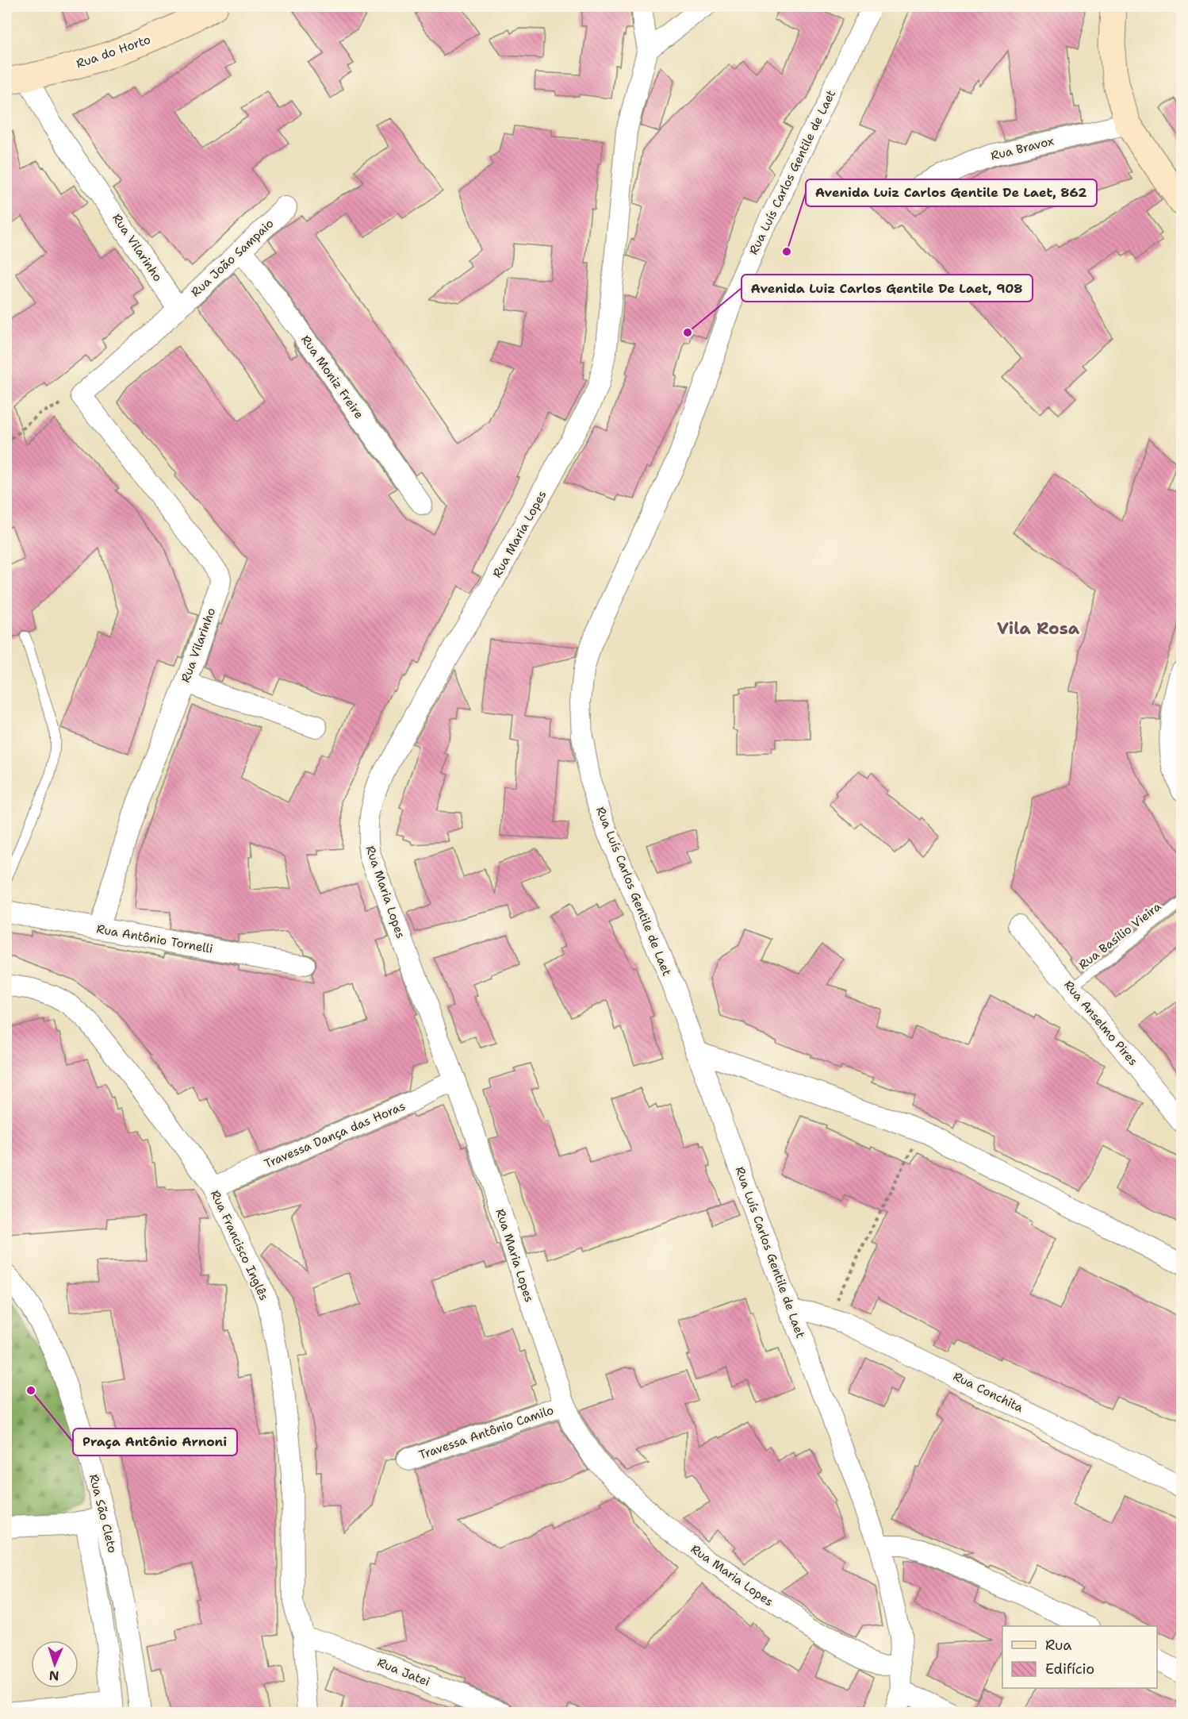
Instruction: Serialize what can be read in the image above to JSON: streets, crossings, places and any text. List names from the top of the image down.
{
  "streets": {
    "street": [
      "Rua do Horto",
      "Rua Bravox",
      "Rua Luís Carlos Gentile de Laet",
      "Rua Vilarinho",
      "Rua João Sampaio",
      "Rua Moniz Freire",
      "Rua Maria Lopes",
      "Rua Antônio Tornelli",
      "Rua Anselmo Pires",
      "Travessa Dança das Horas",
      "Rua Francisco Inglês",
      "Rua Conchita",
      "Travessa Antônio Camilo",
      "Rua São Cleto",
      "Rua Jatei"
    ],
    "lane": ["Rua Basílio Vieira"]
  },
  "crossings": [
    ["Rua do Horto", "Rua Vilarinho"],
    ["Rua Luís Carlos Gentile de Laet", "Rua Maria Lopes"],
    ["Rua Luís Carlos Gentile de Laet", "Rua Conchita"],
    ["Rua Vilarinho", "Rua João Sampaio"],
    ["Rua Vilarinho", "Rua Antônio Tornelli"],
    ["Rua João Sampaio", "Rua Moniz Freire"],
    ["Rua Maria Lopes", "Travessa Dança das Horas"],
    ["Rua Maria Lopes", "Travessa Antônio Camilo"],
    ["Rua Basílio Vieira", "Rua Anselmo Pires"],
    ["Travessa Dança das Horas", "Rua Francisco Inglês"],
    ["Rua Francisco Inglês", "Rua Jatei"]
  ],
  "districts": ["Vila Rosa"],
  "places": ["Avenida Luiz Carlos Gentile De Laet, 862", "Avenida Luiz Carlos Gentile De Laet, 908", "Praça Antônio Arnoni"],
  "legend": ["Rua", "Edifício"],
  "north": "bottom"
}
